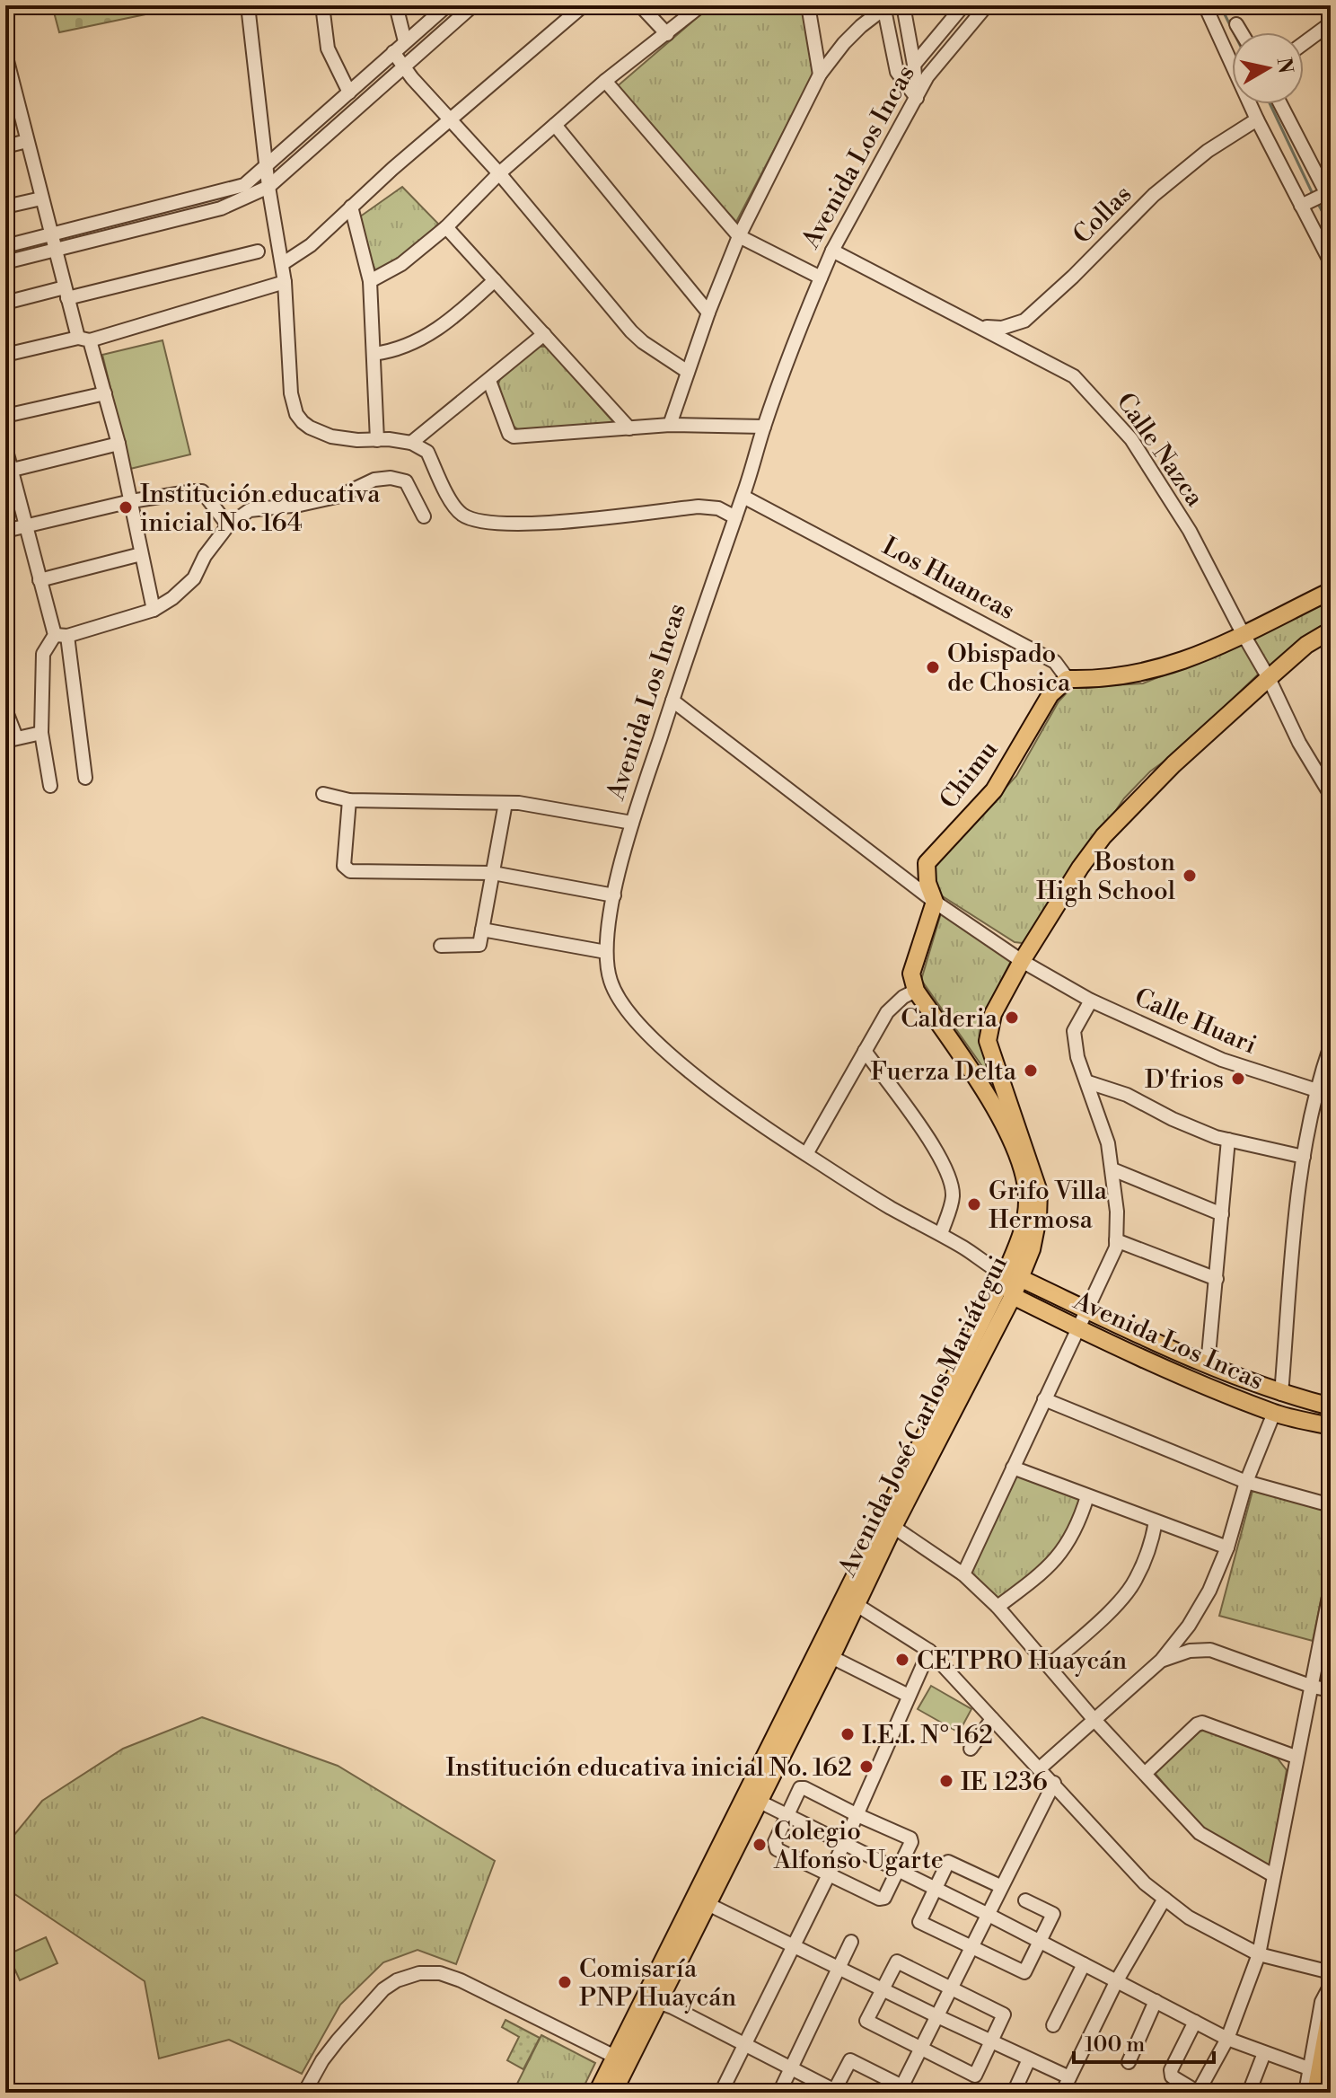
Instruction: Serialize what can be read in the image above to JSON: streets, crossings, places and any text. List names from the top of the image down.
{
  "streets": {
    "main road": ["Avenida Los Incas", "Chimu", "Avenida José Carlos Mariátegui"],
    "street": [
      "Collas",
      "Calle Nazca",
      "Los Huancas",
      "Calle Huari"
    ]
  },
  "crossings": [
    ["Avenida Los Incas", "Calle Nazca"],
    ["Avenida Los Incas", "Los Huancas"],
    ["Avenida Los Incas", "Calle Huari"],
    ["Avenida Los Incas", "Avenida José Carlos Mariátegui"],
    ["Collas", "Calle Nazca"],
    ["Calle Nazca", "Avenida José Carlos Mariátegui"],
    ["Los Huancas", "Chimu"],
    ["Chimu", "Calle Huari"],
    ["Calle Huari", "Avenida José Carlos Mariátegui"]
  ],
  "places": [
    "Institución educativa inicial No. 164",
    "Obispado de Chosica",
    "Boston High School",
    "Calderia",
    "Fuerza Delta",
    "D'frios",
    "Grifo Villa Hermosa",
    "CETPRO Huaycán",
    "I.E.I. N° 162",
    "Institución educativa inicial No. 162",
    "IE 1236",
    "Colegio Alfonso Ugarte",
    "Comisaría PNP Huaycán"
  ],
  "scale_bar": "100 m",
  "north": "right"
}
